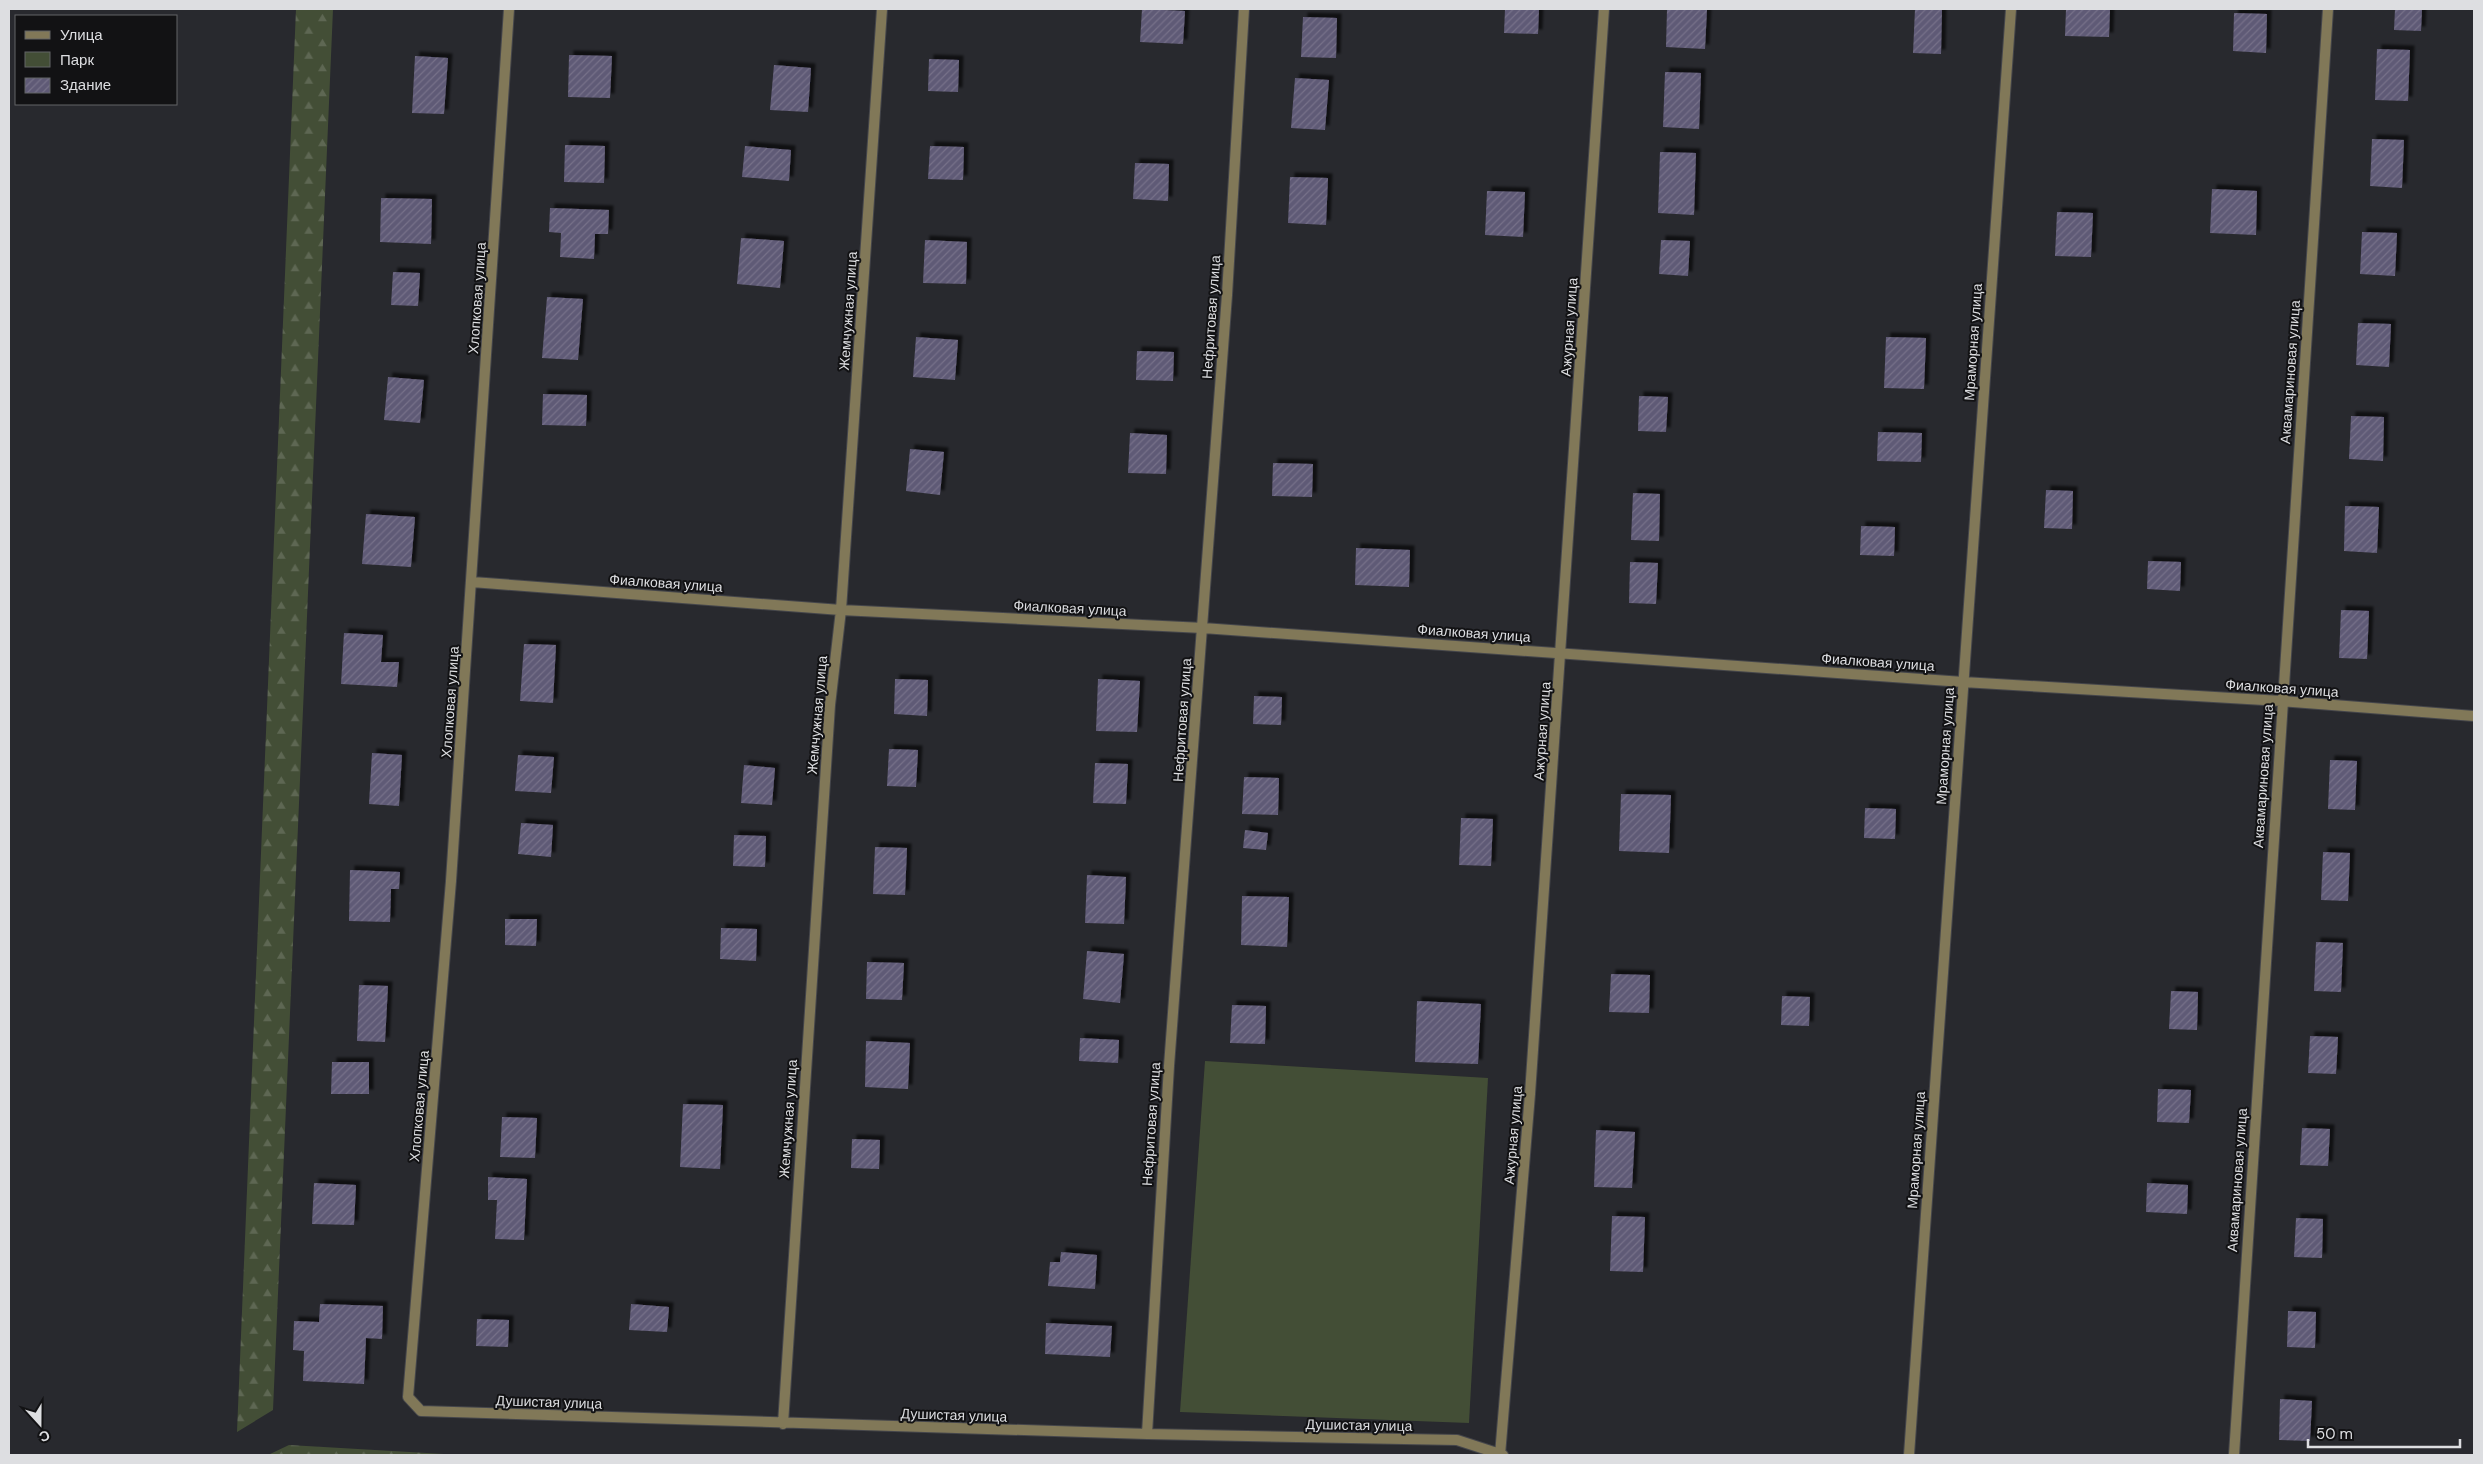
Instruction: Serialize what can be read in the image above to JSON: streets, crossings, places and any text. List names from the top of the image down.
{
  "streets": {
    "street": [
      "Хлопковая улица",
      "Жемчужная улица",
      "Нефритовая улица",
      "Ажурная улица",
      "Мраморная улица",
      "Аквамариновая улица",
      "Фиалковая улица",
      "Душистая улица"
    ]
  },
  "crossings": [
    ["Хлопковая улица", "Фиалковая улица"],
    ["Хлопковая улица", "Душистая улица"],
    ["Жемчужная улица", "Фиалковая улица"],
    ["Жемчужная улица", "Душистая улица"],
    ["Нефритовая улица", "Фиалковая улица"],
    ["Нефритовая улица", "Душистая улица"],
    ["Ажурная улица", "Фиалковая улица"],
    ["Ажурная улица", "Душистая улица"],
    ["Мраморная улица", "Фиалковая улица"],
    ["Аквамариновая улица", "Фиалковая улица"]
  ],
  "legend": ["Улица", "Парк", "Здание"],
  "scale_bar": "50 m",
  "north": "bottom"
}
